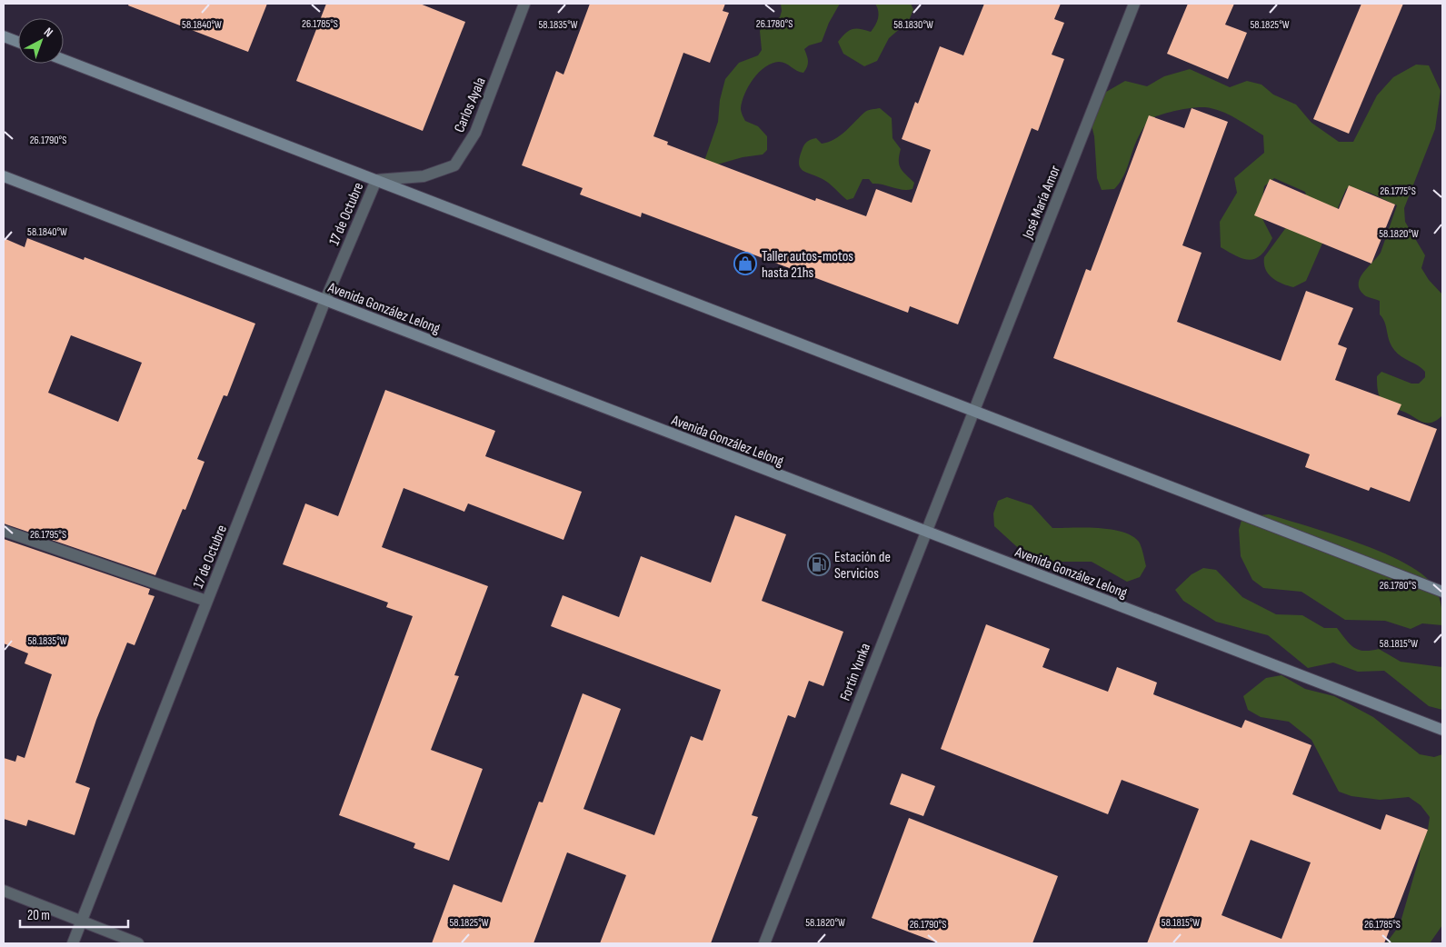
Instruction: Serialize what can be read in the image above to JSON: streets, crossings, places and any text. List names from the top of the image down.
{
  "streets": {
    "main road": ["Avenida González Lelong"],
    "street": [
      "Carlos Ayala",
      "José María Amor",
      "17 de Octubre",
      "Fortín Yunka"
    ]
  },
  "crossings": [
    ["Carlos Ayala", "17 de Octubre"],
    ["José María Amor", "Fortín Yunka"],
    ["17 de Octubre", "Avenida González Lelong"],
    ["Avenida González Lelong", "Fortín Yunka"]
  ],
  "places": {
    "shop": ["Taller autos-motos hasta 21hs"],
    "fuel station": ["Estación de Servicios"]
  },
  "scale_bar": "20 m",
  "north": "top right",
  "coordinates": [
    "26.1785°S",
    "26.1780°S",
    "58.1840°W",
    "58.1835°W",
    "58.1830°W",
    "58.1825°W",
    "26.1790°S",
    "26.1775°S",
    "58.1820°W",
    "26.1795°S",
    "58.1815°W"
  ]
}
